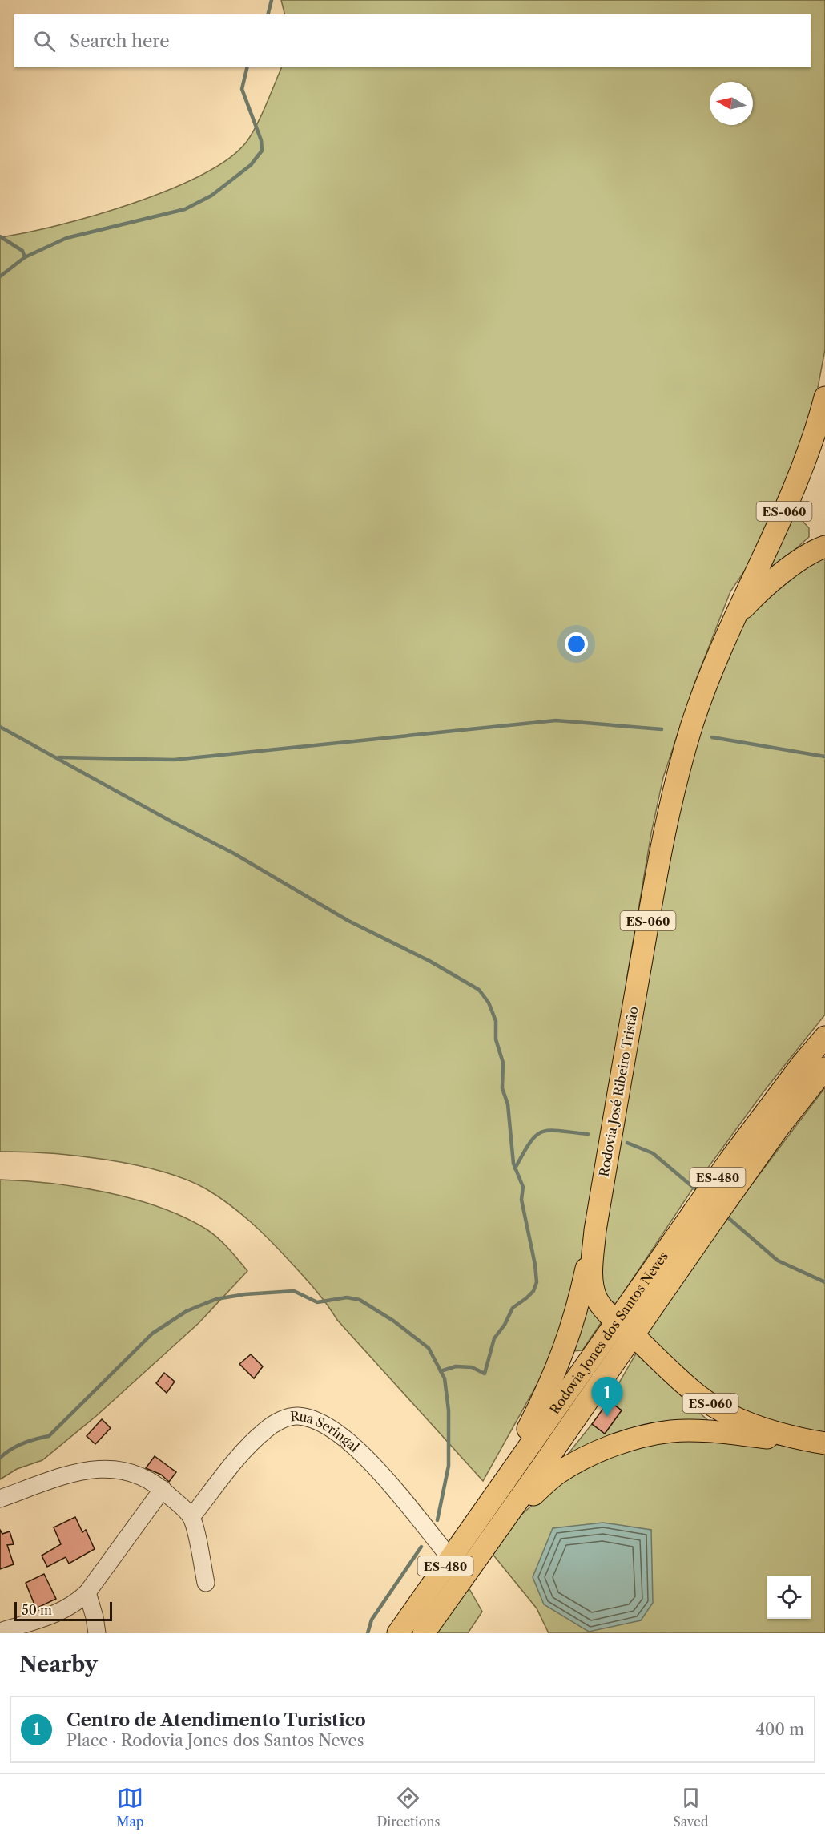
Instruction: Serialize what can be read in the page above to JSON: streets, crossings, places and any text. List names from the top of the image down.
{
  "streets": {
    "main road": [
      "ES-060",
      "Rodovia José Ribeiro Tristão",
      "ES-480",
      "Rodovia Jones dos Santos Neves"
    ],
    "street": ["Rua Seringal"]
  },
  "crossings": [
    ["ES-060", "Rodovia José Ribeiro Tristão"],
    ["Rodovia José Ribeiro Tristão", "Rodovia Jones dos Santos Neves"],
    ["Rodovia Jones dos Santos Neves", "Rua Seringal"]
  ],
  "scale_bar": "50 m",
  "north": "left",
  "page": {
    "search": "Search here",
    "pins": "1",
    "scale": "50 m",
    "heading": "Nearby",
    "list": [
      {
        "mark": "1",
        "name": "Centro de Atendimento Turistico",
        "note": "Place · Rodovia Jones dos Santos Neves",
        "value": "400 m"
      }
    ],
    "nav": ["Map", "Directions", "Saved"]
  }
}
